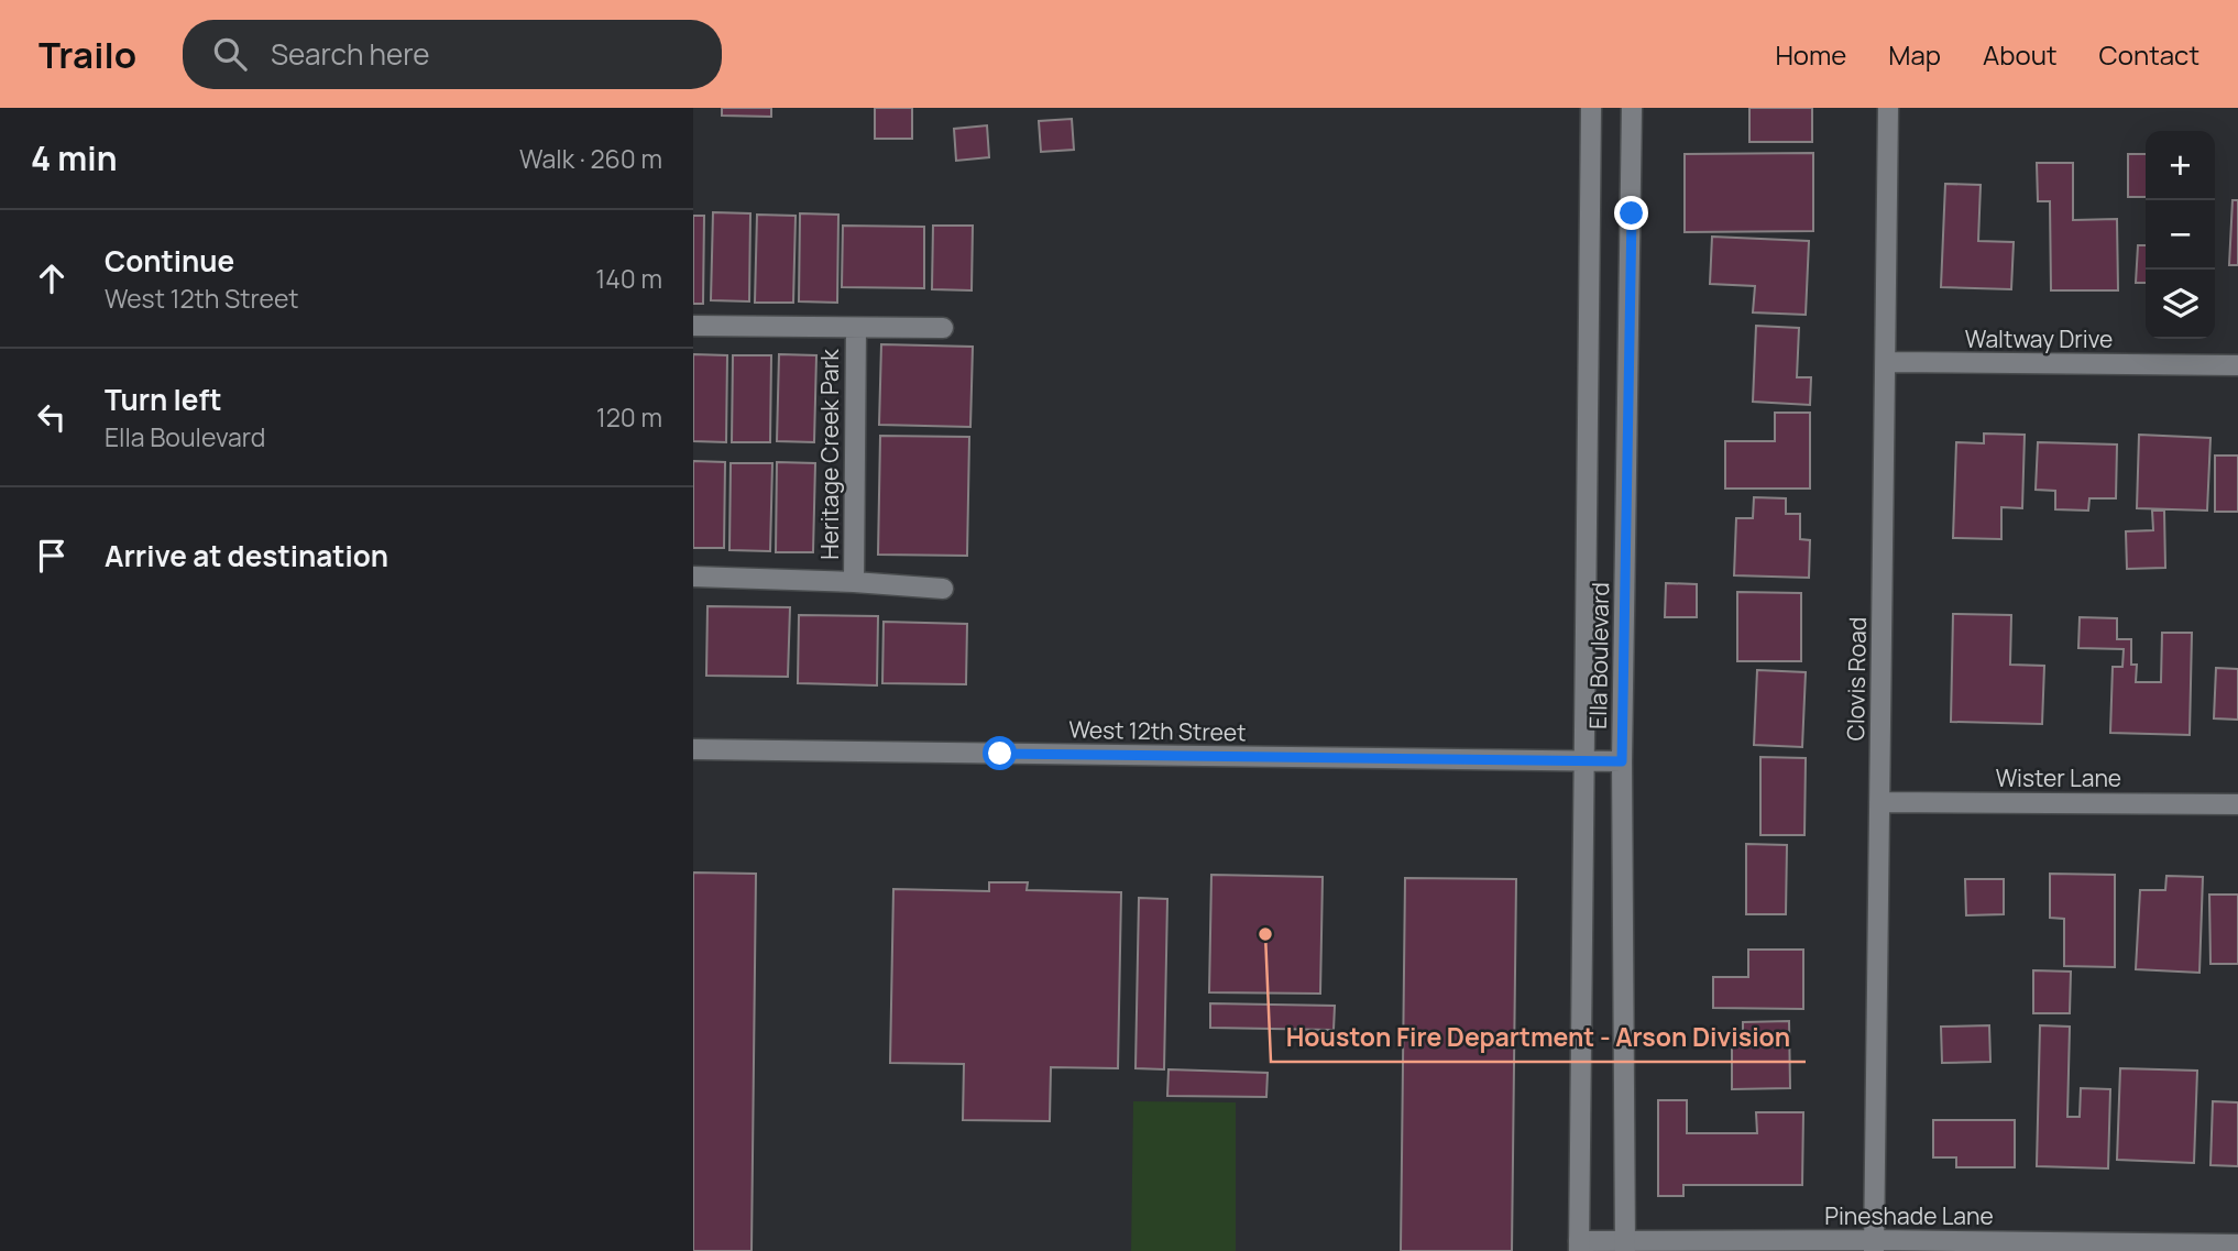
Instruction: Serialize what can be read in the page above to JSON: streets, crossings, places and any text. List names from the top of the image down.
{
  "streets": {
    "street": [
      "Waltway Drive",
      "Heritage Creek Park",
      "Ella Boulevard",
      "Clovis Road",
      "West 12th Street",
      "Wister Lane",
      "Pineshade Lane"
    ]
  },
  "crossings": [
    ["Waltway Drive", "Clovis Road"],
    ["Ella Boulevard", "West 12th Street"],
    ["Ella Boulevard", "Pineshade Lane"],
    ["Clovis Road", "Wister Lane"],
    ["Clovis Road", "Pineshade Lane"]
  ],
  "places": ["Houston Fire Department - Arson Division"],
  "page": {
    "header": "Trailo",
    "search": "Search here",
    "nav": [
      "Home",
      "Map",
      "About",
      "Contact"
    ],
    "heading": ["4 min", "Walk · 260 m"],
    "map_buttons": ["+", "−"],
    "list": [
      ["Continue", "West 12th Street", "140 m"],
      ["Turn left", "Ella Boulevard", "120 m"],
      "Arrive at destination"
    ]
  }
}
